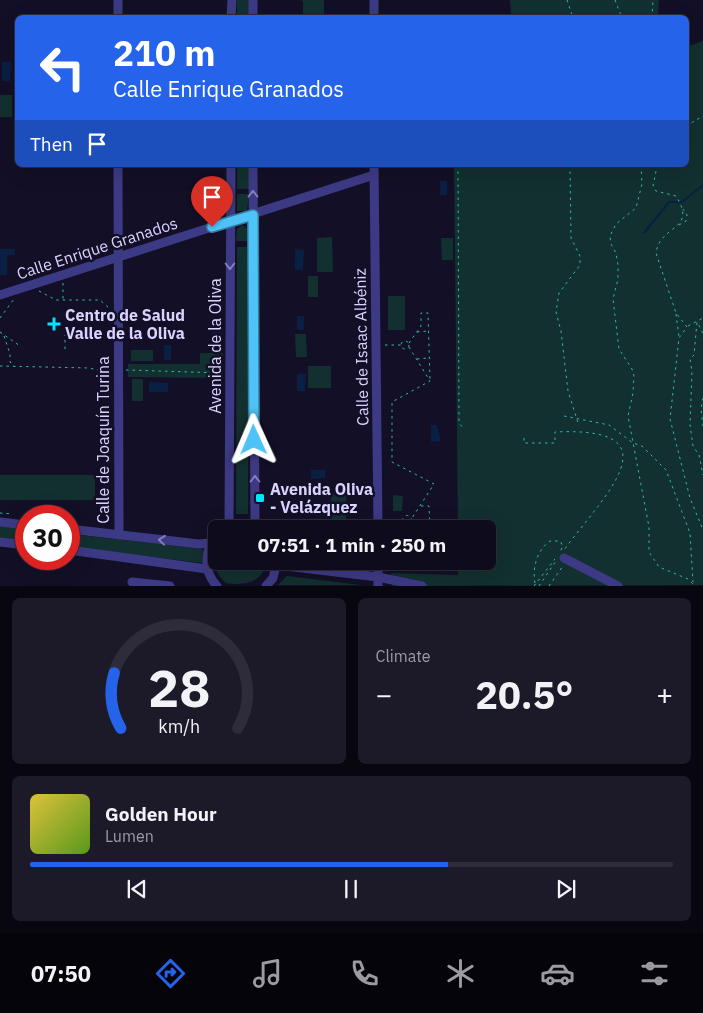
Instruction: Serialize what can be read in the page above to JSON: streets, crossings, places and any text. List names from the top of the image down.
{
  "streets": {
    "street": [
      "Calle Enrique Granados",
      "Avenida de la Oliva",
      "Calle de Isaac Albéniz",
      "Calle de Joaquín Turina"
    ]
  },
  "crossings": [
    ["Calle Enrique Granados", "Avenida de la Oliva"],
    ["Calle Enrique Granados", "Calle de Isaac Albéniz"],
    ["Calle Enrique Granados", "Calle de Joaquín Turina"]
  ],
  "places": {
    "health": ["Centro de Salud Valle de la Oliva"],
    "transit": ["Avenida Oliva - Velázquez"]
  },
  "page": {
    "turn": ["210 m", "Calle Enrique Granados"],
    "then": "Then",
    "limit": "30",
    "trip": "07:51 · 1 min · 250 m",
    "tile": "Climate",
    "heat": ["−", "20.5°", "+"],
    "song": ["Golden Hour", "Lumen"],
    "tabs": "07:50",
    "gauge": ["28", "km/h"]
  }
}
